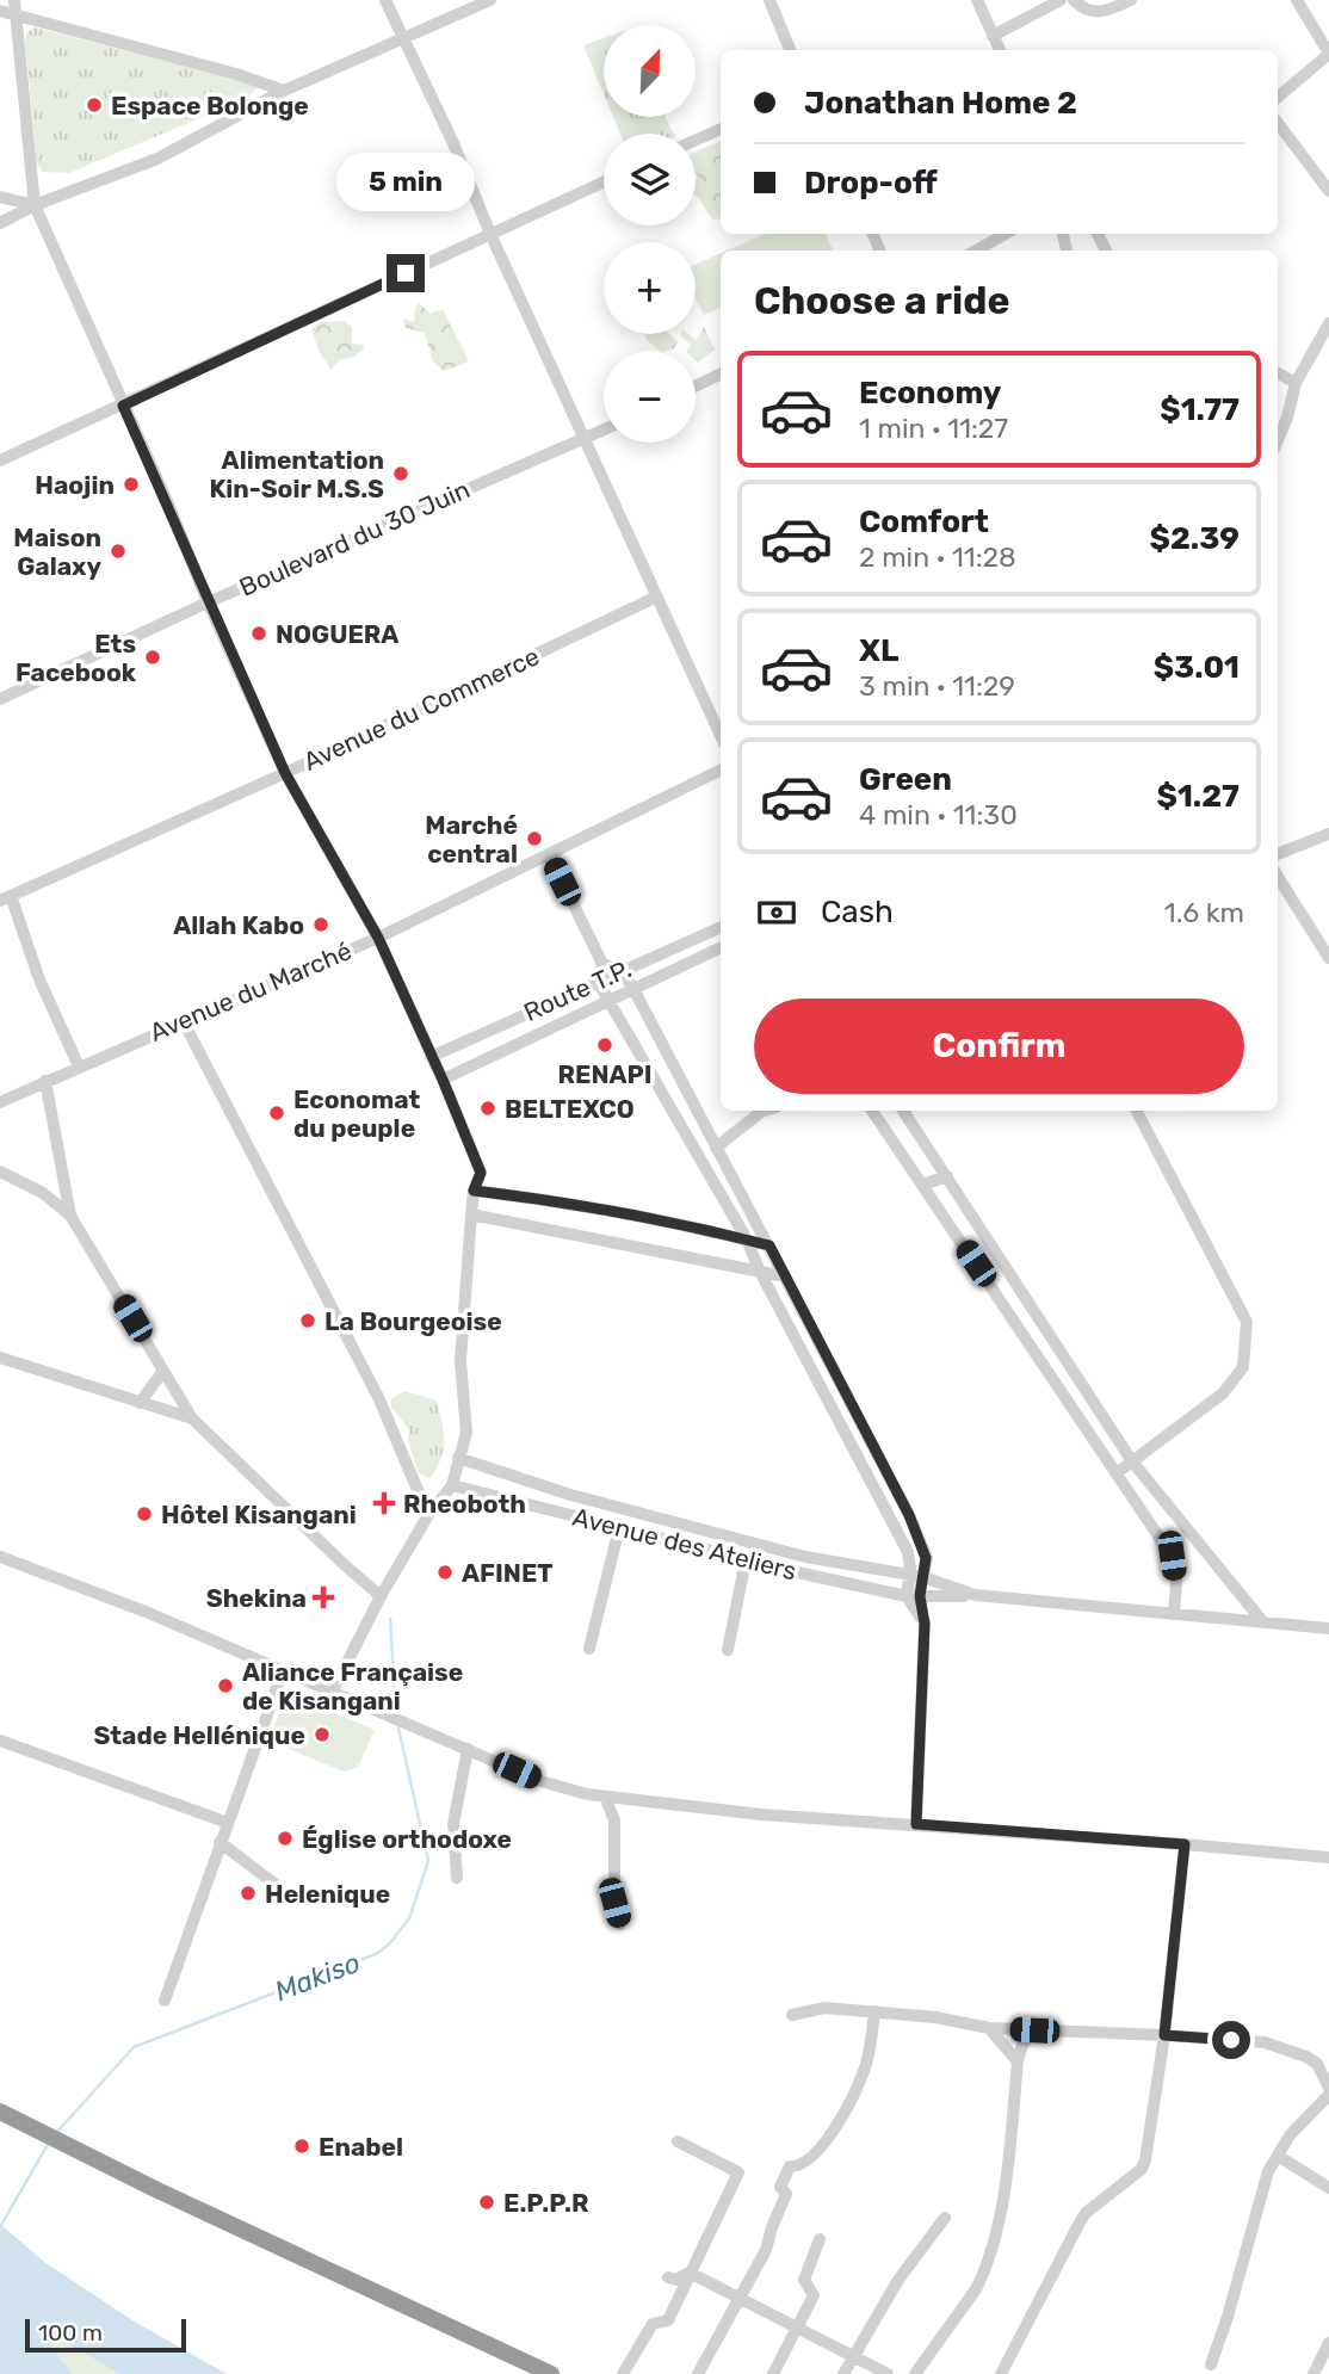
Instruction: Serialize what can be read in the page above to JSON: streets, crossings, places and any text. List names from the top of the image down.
{
  "streets": {
    "street": [
      "Boulevard du 30 Juin",
      "Avenue du Commerce",
      "Route T.P.",
      "Avenue du Marché",
      "Avenue des Ateliers"
    ]
  },
  "water": ["Makiso"],
  "places": {
    "other": [
      "Espace Bolonge",
      "Alimentation Kin-Soir M.S.S",
      "Haojin",
      "Maison Galaxy",
      "NOGUERA",
      "Ets Facebook",
      "Marché central",
      "Allah Kabo",
      "RENAPI",
      "BELTEXCO",
      "Economat du peuple",
      "La Bourgeoise",
      "Hôtel Kisangani",
      "AFINET",
      "Aliance Française de Kisangani",
      "Stade Hellénique",
      "Église orthodoxe",
      "Helenique",
      "Enabel",
      "E.P.P.R"
    ],
    "health": ["Rheoboth", "Shekina"]
  },
  "scale_bar": "100 m",
  "north": "top right",
  "page": {
    "map_buttons": ["+", "−"],
    "banner": ["Jonathan Home 2", "Drop-off"],
    "bubble": "5 min",
    "heading": "Choose a ride",
    "list": [
      {
        "name": "Economy",
        "note": "1 min · 11:27",
        "value": "$1.77"
      },
      {
        "name": "Comfort",
        "note": "2 min · 11:28",
        "value": "$2.39"
      },
      {
        "name": "XL",
        "note": "3 min · 11:29",
        "value": "$3.01"
      },
      {
        "name": "Green",
        "note": "4 min · 11:30",
        "value": "$1.27"
      }
    ],
    "pay": ["Cash", "1.6 km"],
    "buttons": "Confirm",
    "scale": "100 m"
  }
}
